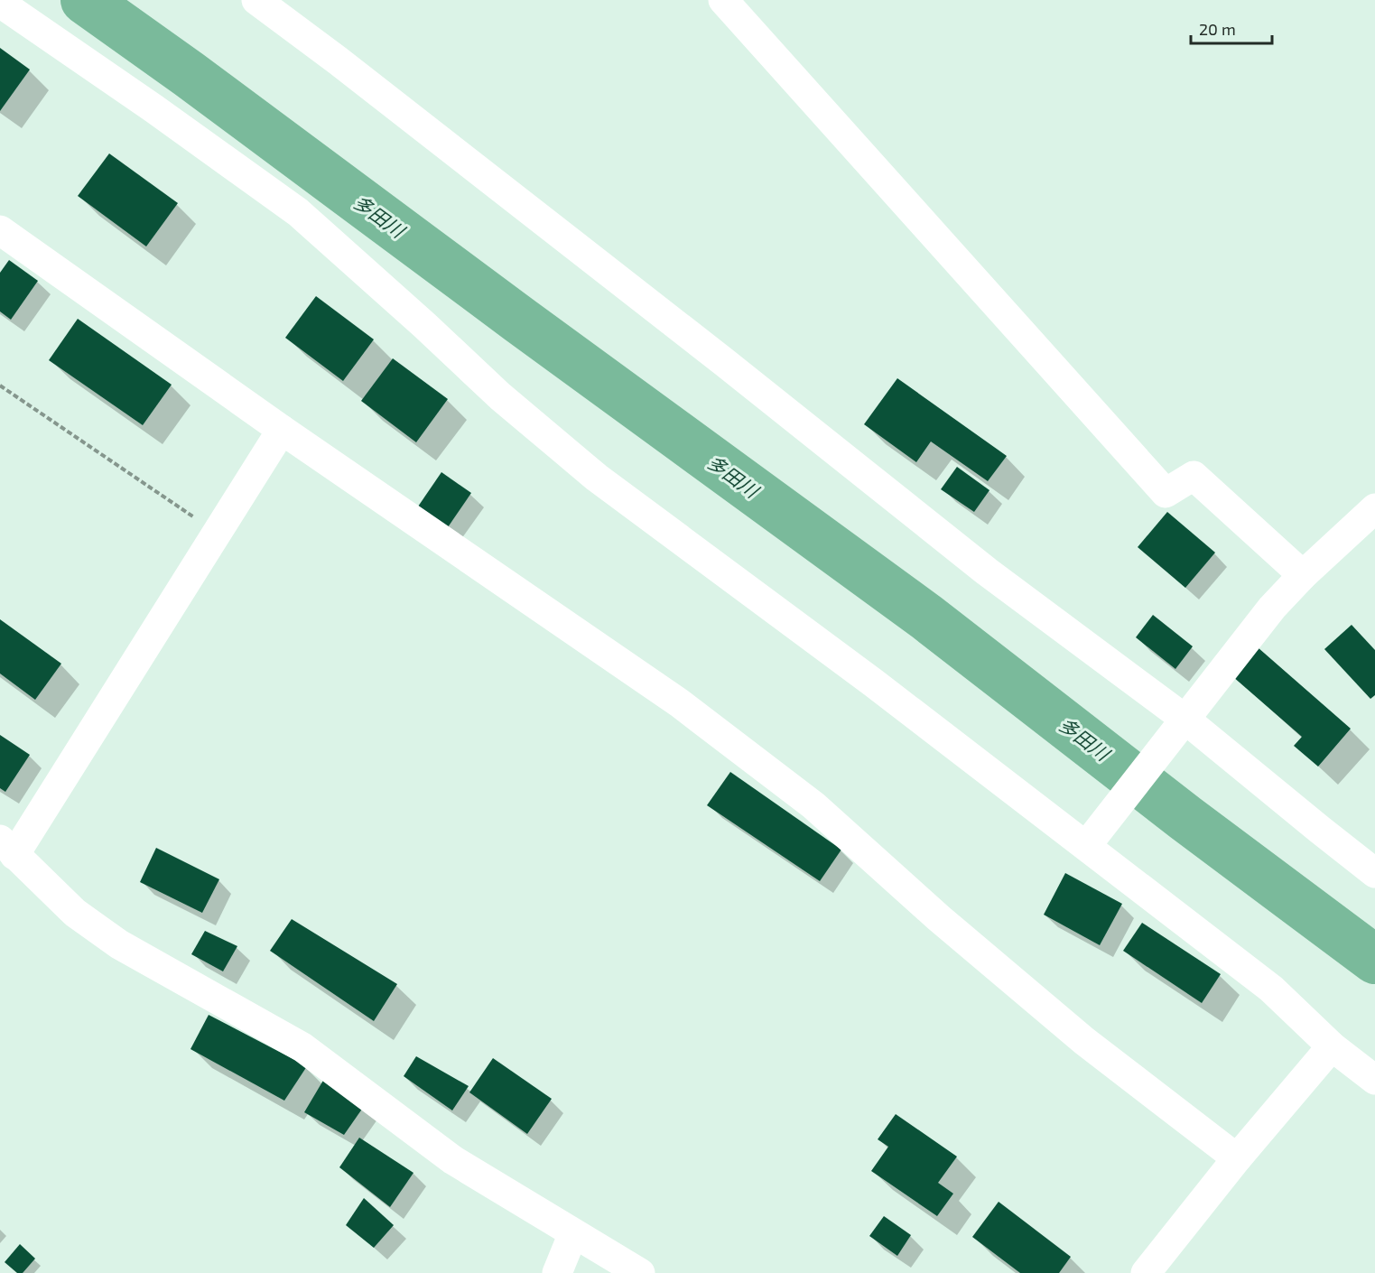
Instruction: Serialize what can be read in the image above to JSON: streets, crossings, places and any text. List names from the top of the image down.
{
  "water": ["多田川"],
  "scale_bar": "20 m"
}
